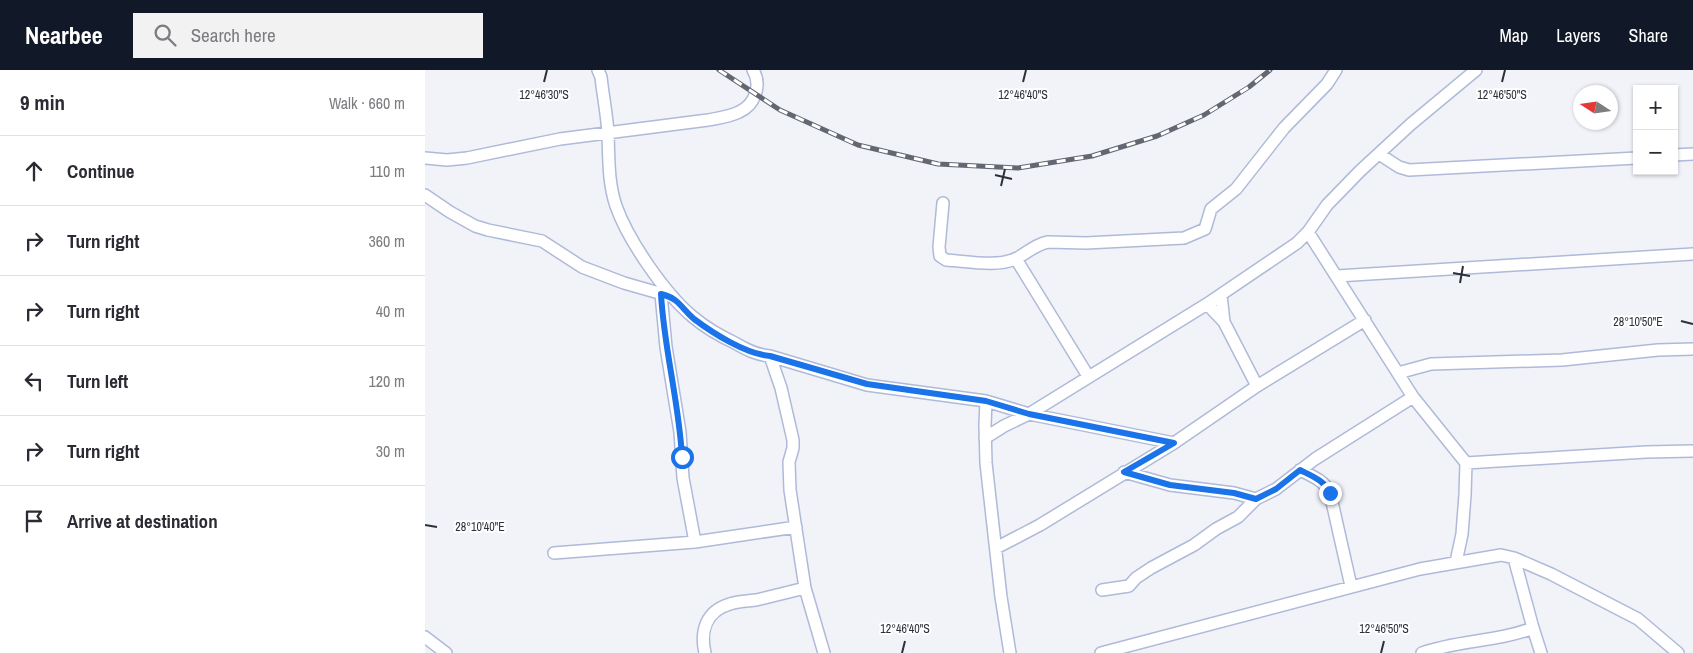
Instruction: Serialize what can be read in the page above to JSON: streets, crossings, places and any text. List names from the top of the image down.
{
  "north": "left",
  "page": {
    "header": "Nearbee",
    "search": "Search here",
    "nav": ["Map", "Layers", "Share"],
    "heading": ["9 min", "Walk · 660 m"],
    "map_buttons": ["+", "−"],
    "list": [
      ["Continue", "110 m"],
      ["Turn right", "360 m"],
      ["Turn right", "40 m"],
      ["Turn left", "120 m"],
      ["Turn right", "30 m"],
      "Arrive at destination"
    ]
  },
  "coordinates": [
    "12°46'30\"S",
    "12°46'40\"S",
    "12°46'50\"S",
    "28°10'50\"E",
    "28°10'40\"E"
  ]
}
